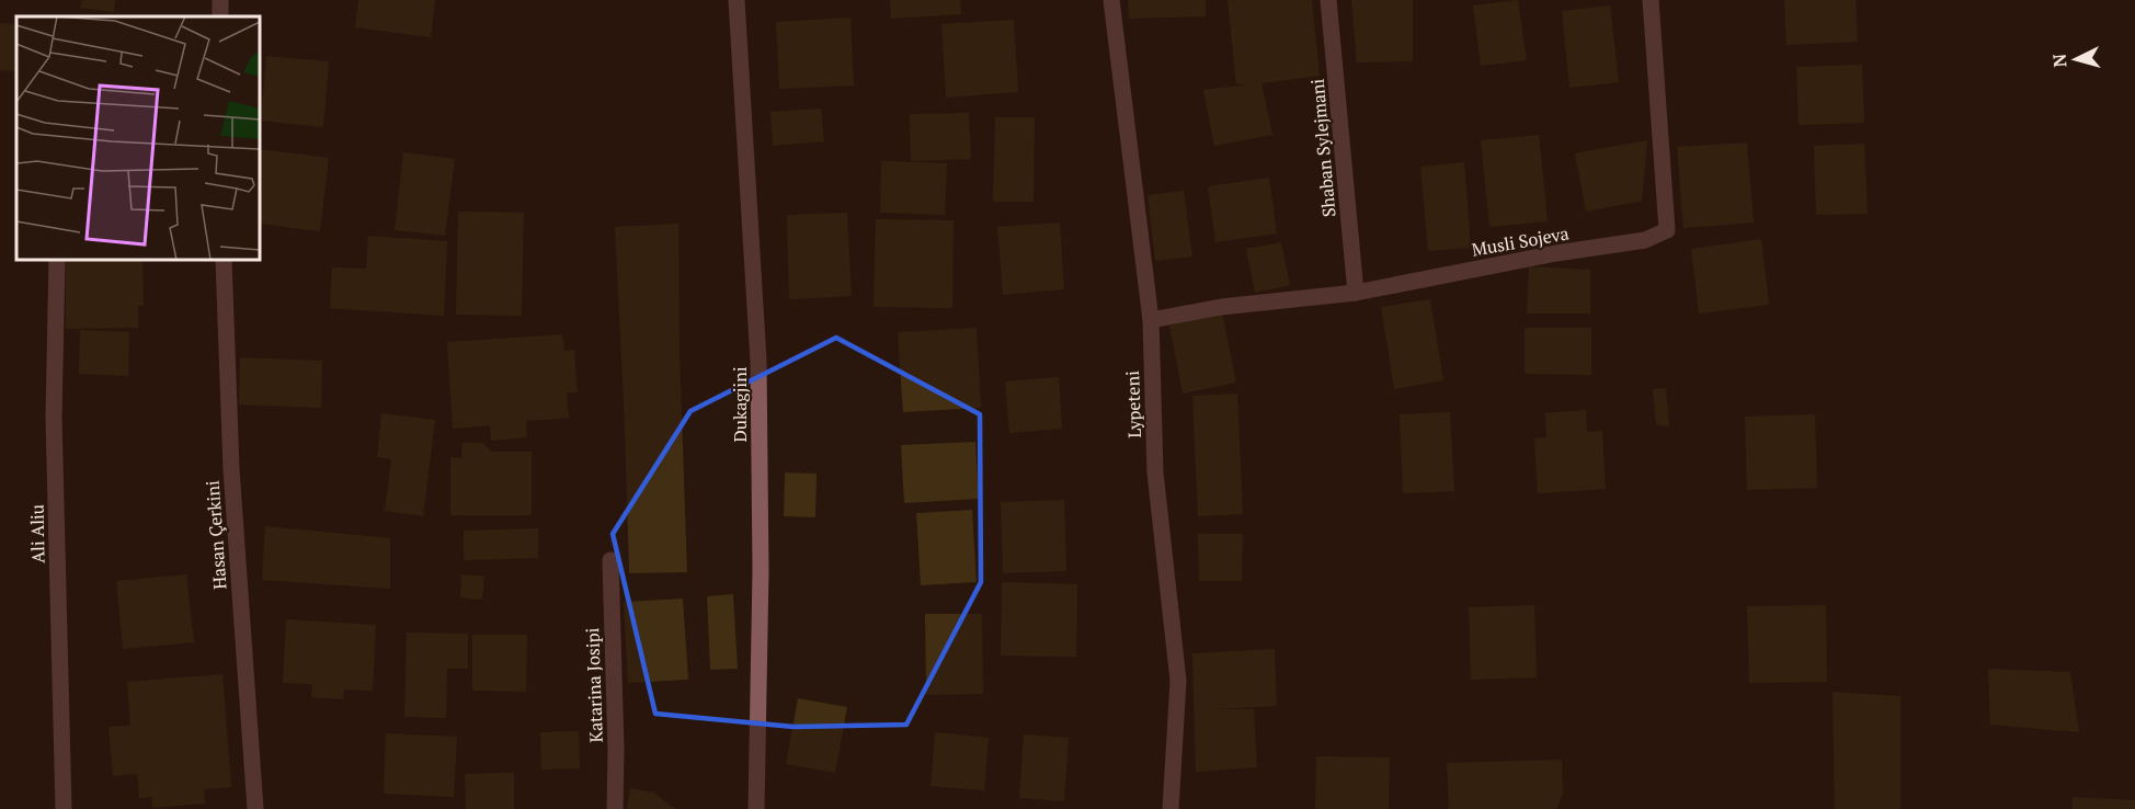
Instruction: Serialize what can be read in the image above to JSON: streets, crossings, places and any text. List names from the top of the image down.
{
  "streets": {
    "street": [
      "Shaban Sylejmani",
      "Musli Sojeva",
      "Dukagjini",
      "Lypeteni",
      "Ali Aliu",
      "Hasan Çerkini",
      "Katarina Josipi"
    ]
  },
  "crossings": [
    ["Shaban Sylejmani", "Musli Sojeva"],
    ["Musli Sojeva", "Lypeteni"]
  ],
  "north": "left"
}
